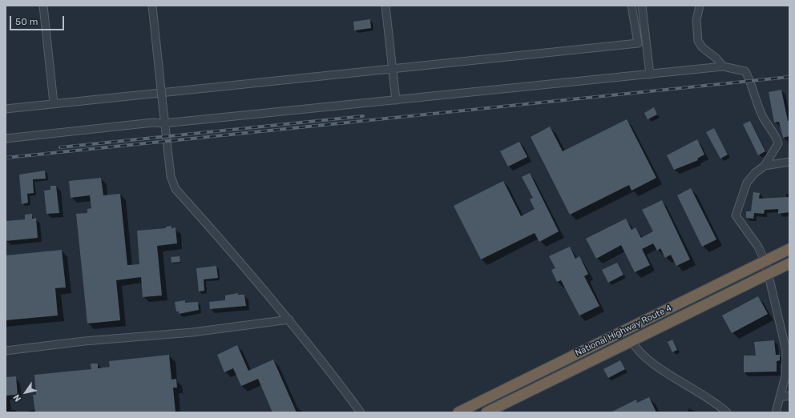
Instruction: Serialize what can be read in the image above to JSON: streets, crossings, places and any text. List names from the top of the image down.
{
  "streets": {
    "highway": ["National Highway Route 4"]
  },
  "scale_bar": "50 m",
  "north": "bottom left"
}
